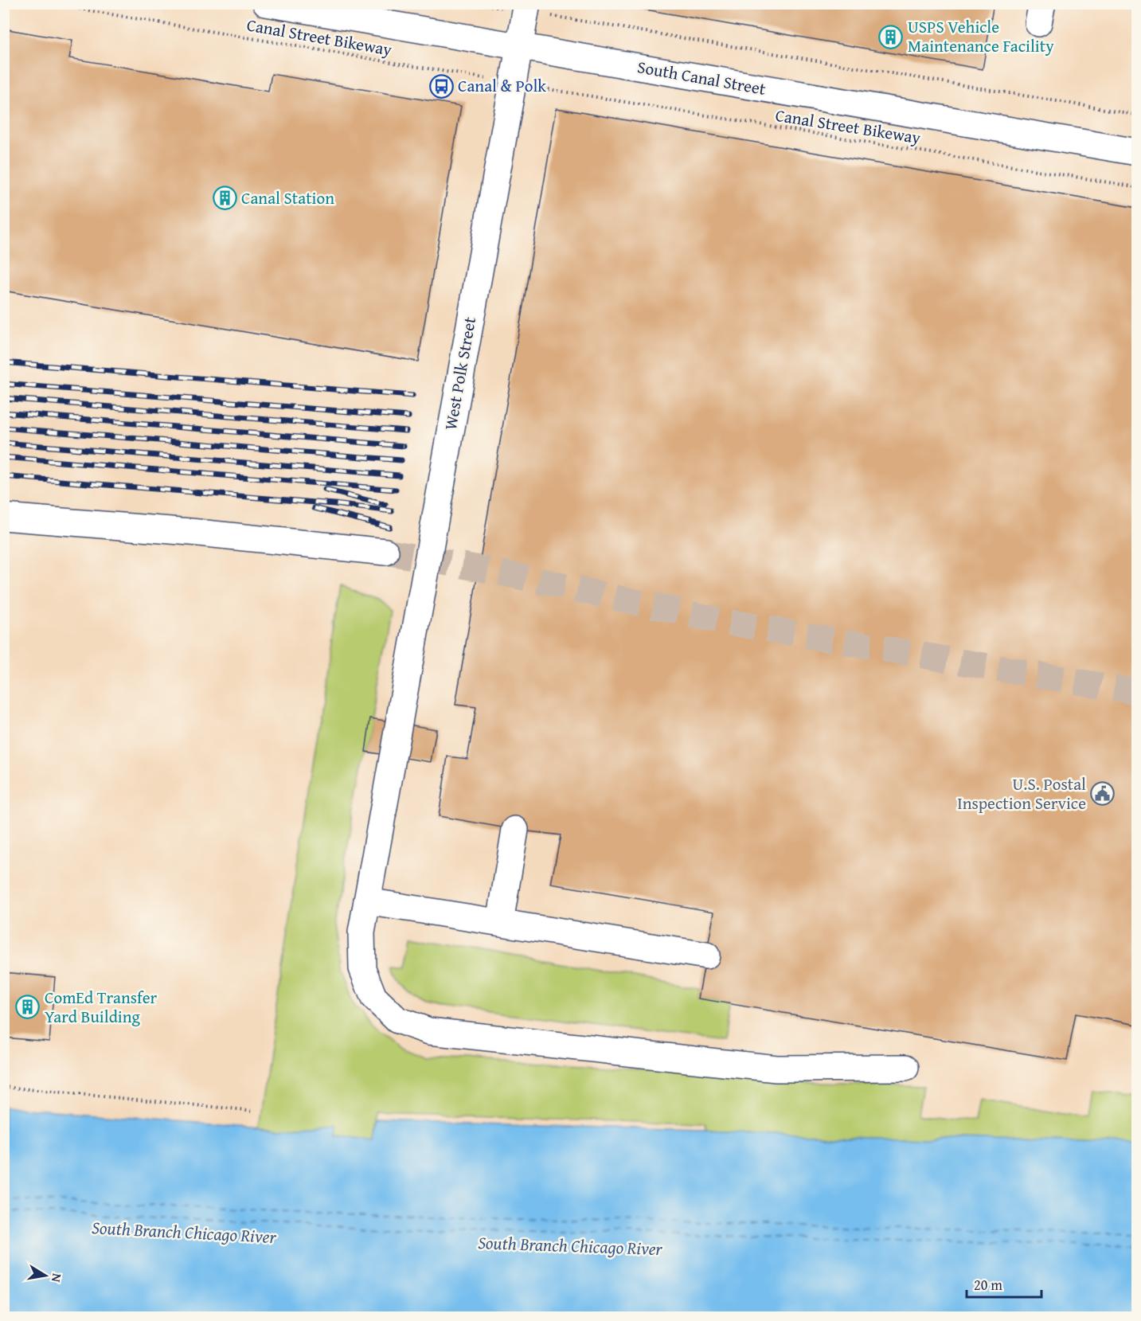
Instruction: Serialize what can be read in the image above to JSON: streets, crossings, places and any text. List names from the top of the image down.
{
  "streets": {
    "main road": ["South Canal Street", "West Polk Street"],
    "path": ["Canal Street Bikeway"]
  },
  "crossings": [
    ["South Canal Street", "West Polk Street"]
  ],
  "water": ["South Branch Chicago River"],
  "places": {
    "building": ["USPS Vehicle Maintenance Facility", "Canal Station", "ComEd Transfer Yard Building"],
    "bus stop": ["Canal & Polk"],
    "public building": ["U.S. Postal Inspection Service"]
  },
  "scale_bar": "20 m",
  "north": "right"
}
